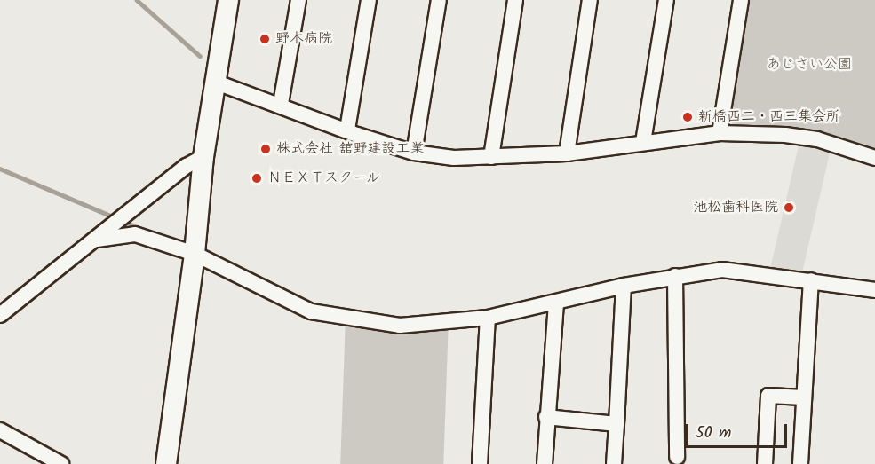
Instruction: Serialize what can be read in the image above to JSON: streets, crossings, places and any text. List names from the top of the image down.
{
  "parks": ["あじさい公園"],
  "places": [
    "野木病院",
    "新橋西二・西三集会所",
    "株式会社 舘野建設工業",
    "ＮＥＸＴスクール",
    "池松歯科医院"
  ],
  "scale_bar": "50 m"
}
